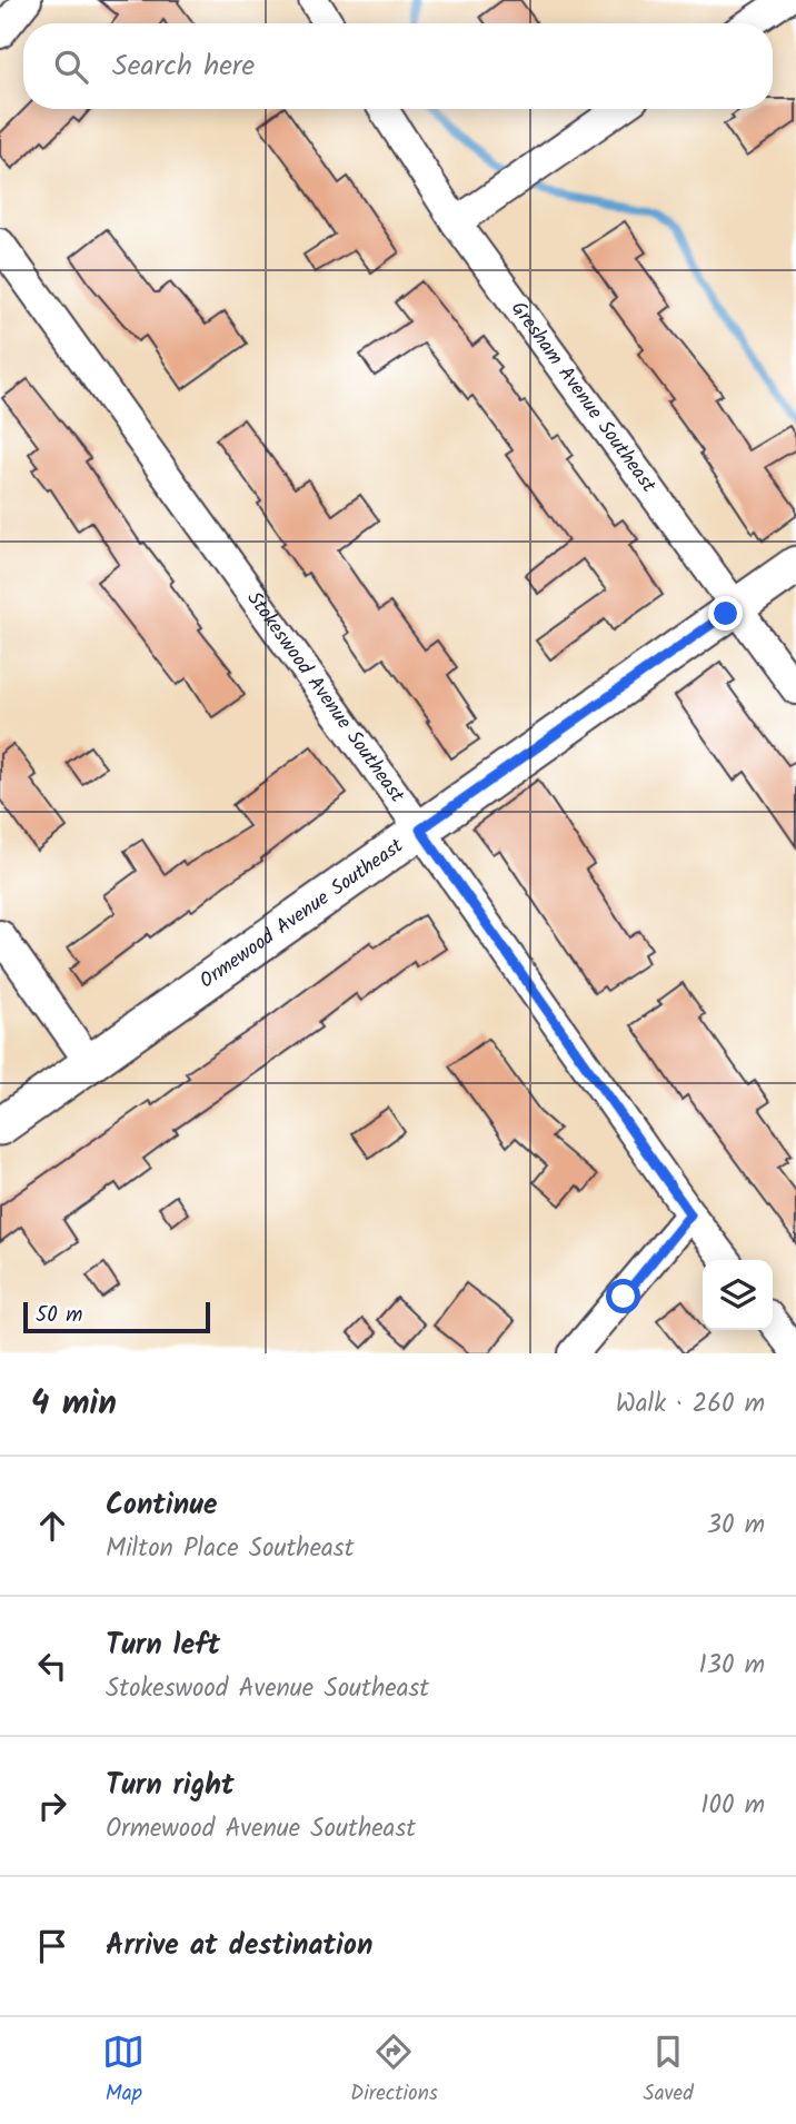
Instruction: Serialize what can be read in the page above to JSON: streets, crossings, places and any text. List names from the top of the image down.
{
  "streets": {
    "street": ["Gresham Avenue Southeast", "Stokeswood Avenue Southeast", "Ormewood Avenue Southeast"]
  },
  "crossings": [
    ["Gresham Avenue Southeast", "Ormewood Avenue Southeast"],
    ["Stokeswood Avenue Southeast", "Ormewood Avenue Southeast"]
  ],
  "scale_bar": "50 m",
  "page": {
    "search": "Search here",
    "scale": "50 m",
    "heading": ["4 min", "Walk · 260 m"],
    "list": [
      ["Continue", "Milton Place Southeast", "30 m"],
      ["Turn left", "Stokeswood Avenue Southeast", "130 m"],
      ["Turn right", "Ormewood Avenue Southeast", "100 m"],
      "Arrive at destination"
    ],
    "nav": ["Map", "Directions", "Saved"]
  }
}
